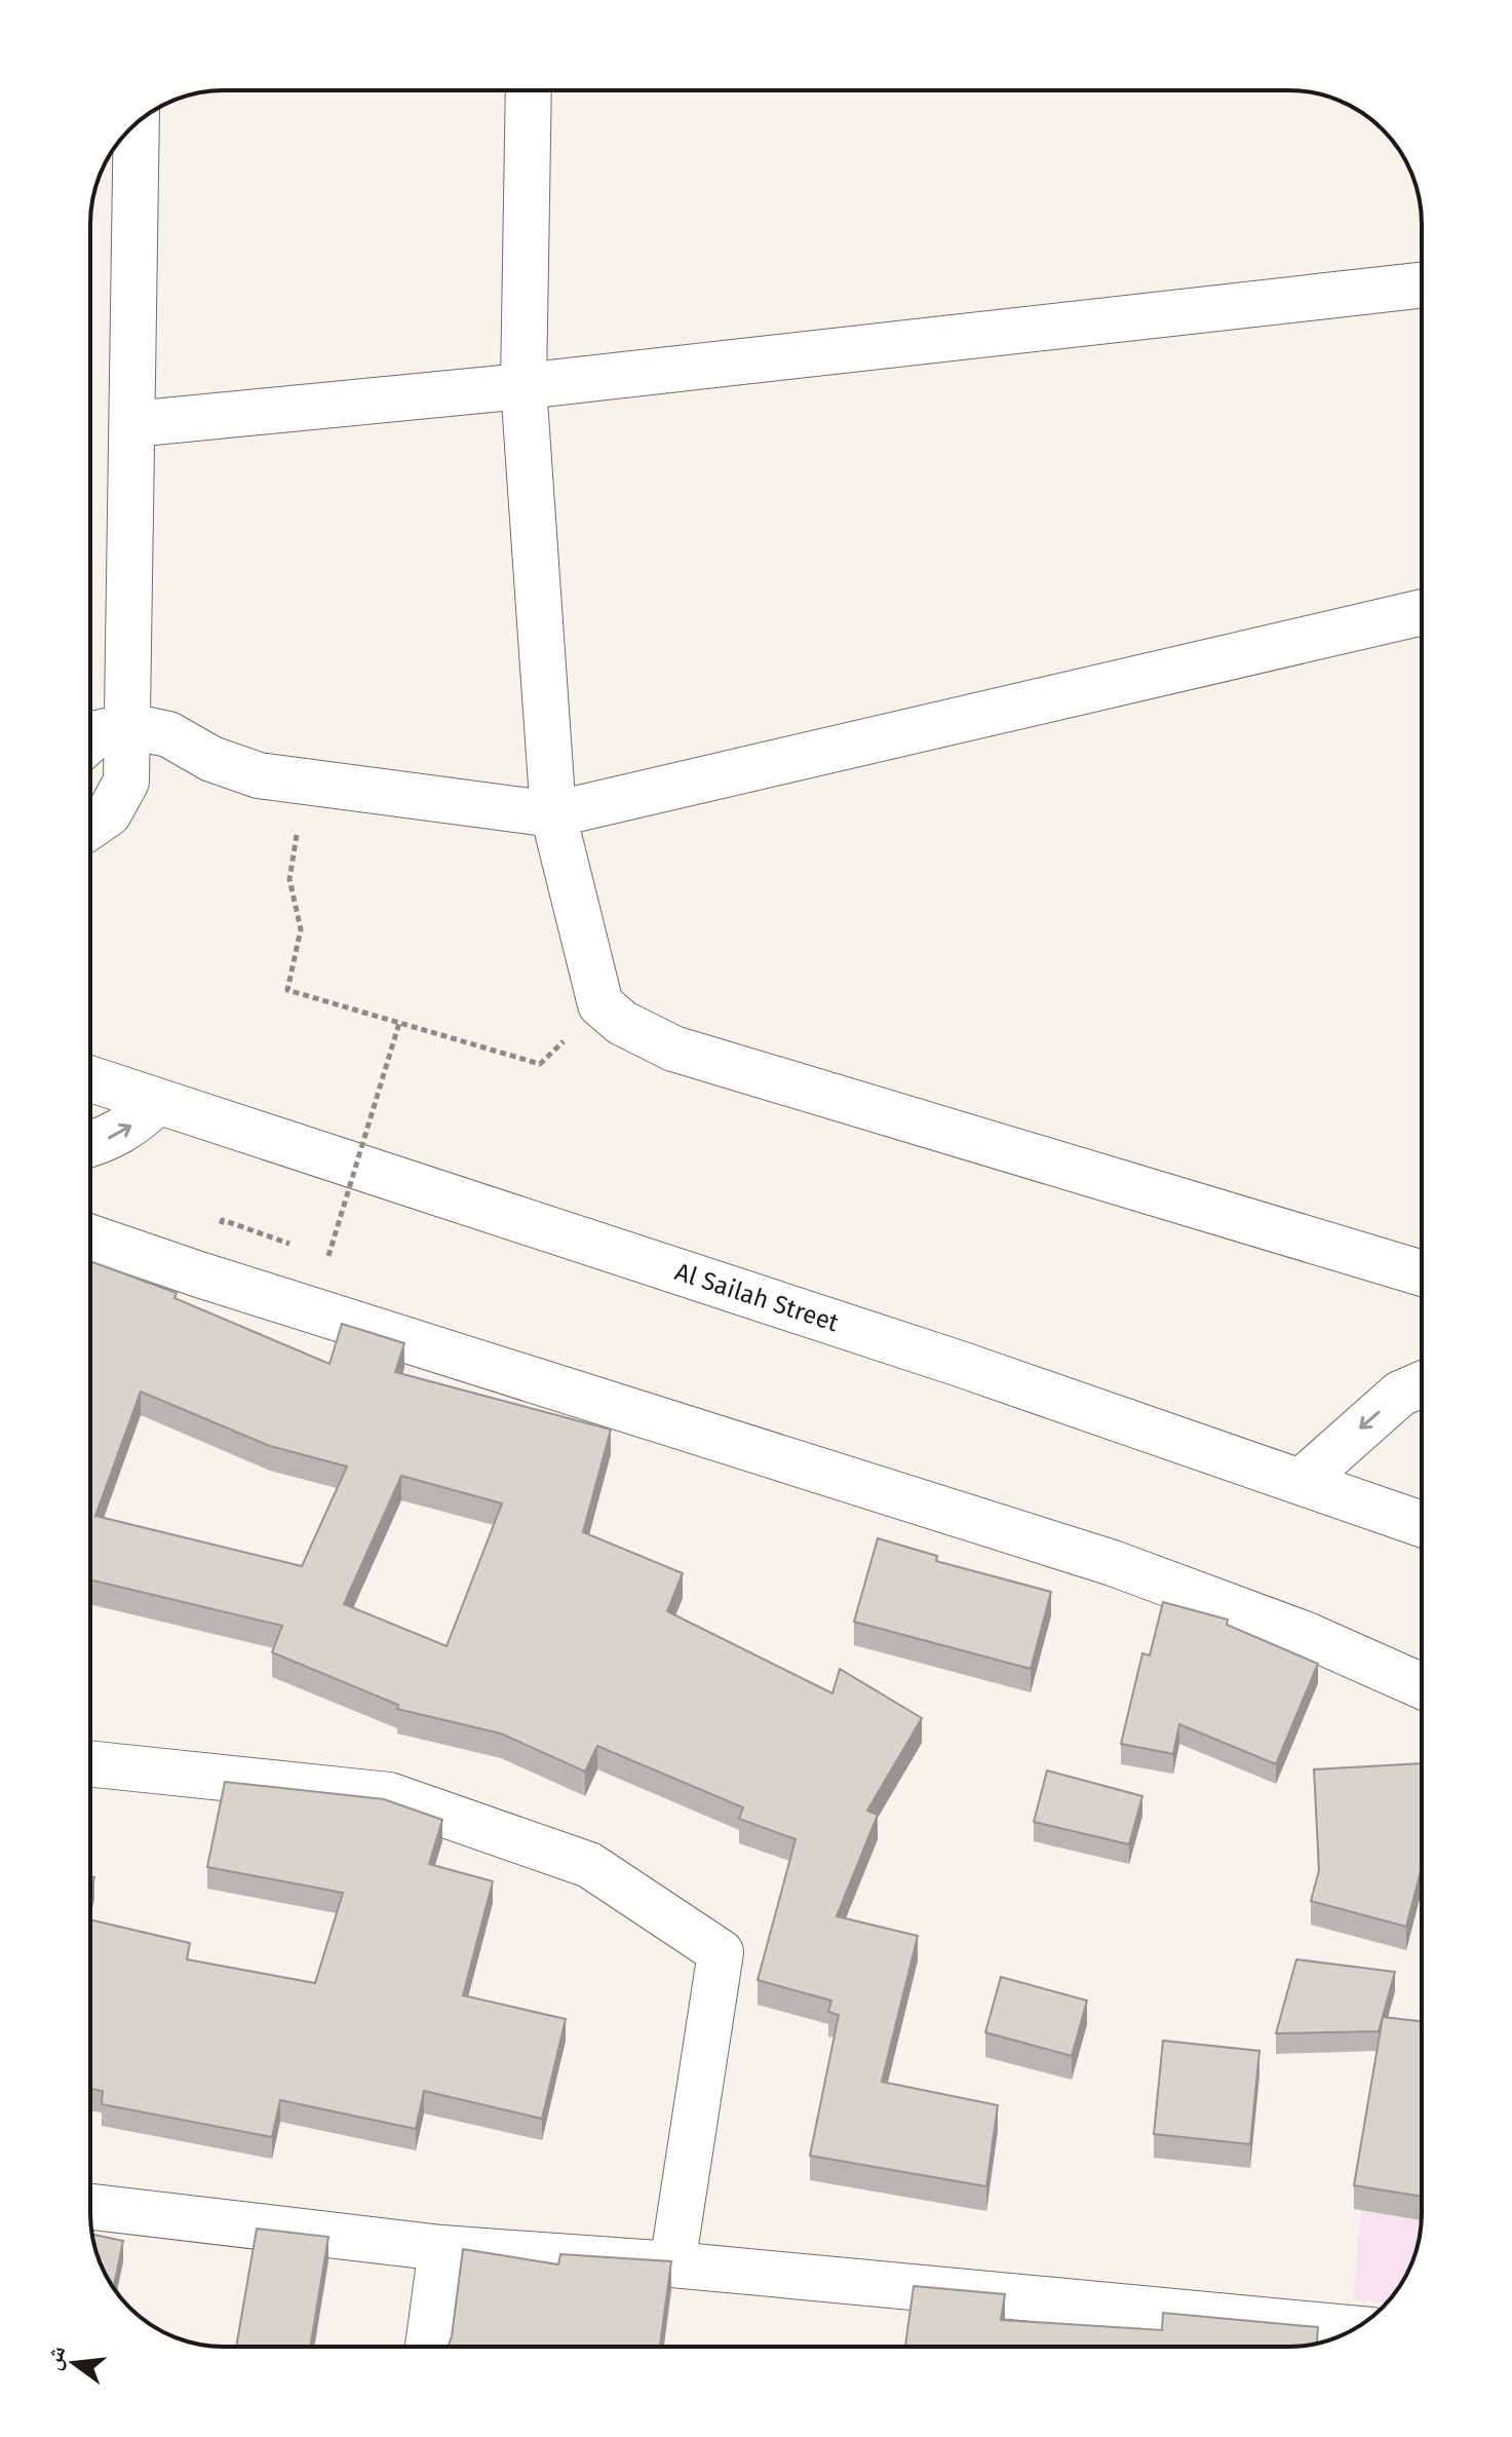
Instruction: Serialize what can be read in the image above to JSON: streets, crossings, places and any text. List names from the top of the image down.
{
  "streets": {
    "street": ["Al Sailah Street"]
  },
  "north": "left"
}
